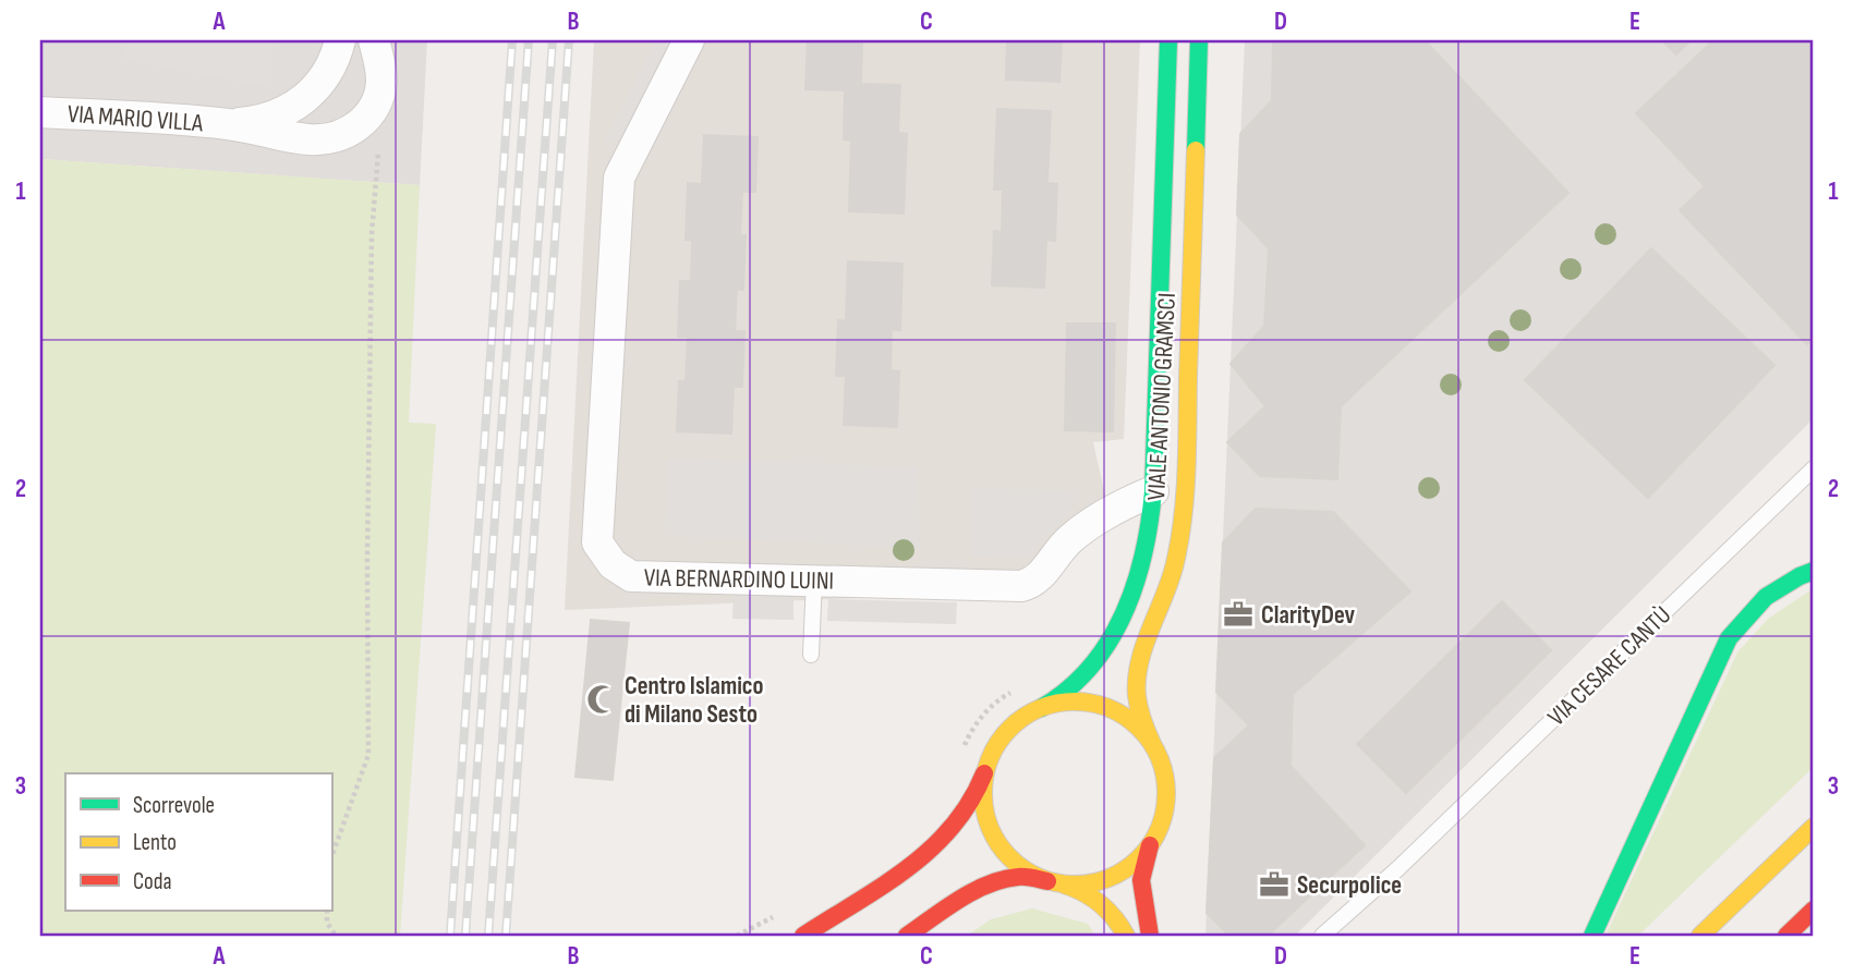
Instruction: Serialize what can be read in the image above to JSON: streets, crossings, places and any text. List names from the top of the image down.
{
  "streets": {
    "main road": ["VIALE ANTONIO GRAMSCI"],
    "street": ["VIA MARIO VILLA", "VIA BERNARDINO LUINI"],
    "lane": ["VIA CESARE CANTÙ"]
  },
  "crossings": [
    ["VIALE ANTONIO GRAMSCI", "VIA BERNARDINO LUINI"]
  ],
  "places": {
    "office": ["ClarityDev", "Securpolice"],
    "mosque": ["Centro Islamico di Milano Sesto"]
  },
  "legend": ["Scorrevole", "Lento", "Coda"],
  "grid": {
    "columns": [
      "A",
      "B",
      "C",
      "D",
      "E"
    ],
    "rows": ["1", "2", "3"]
  }
}
